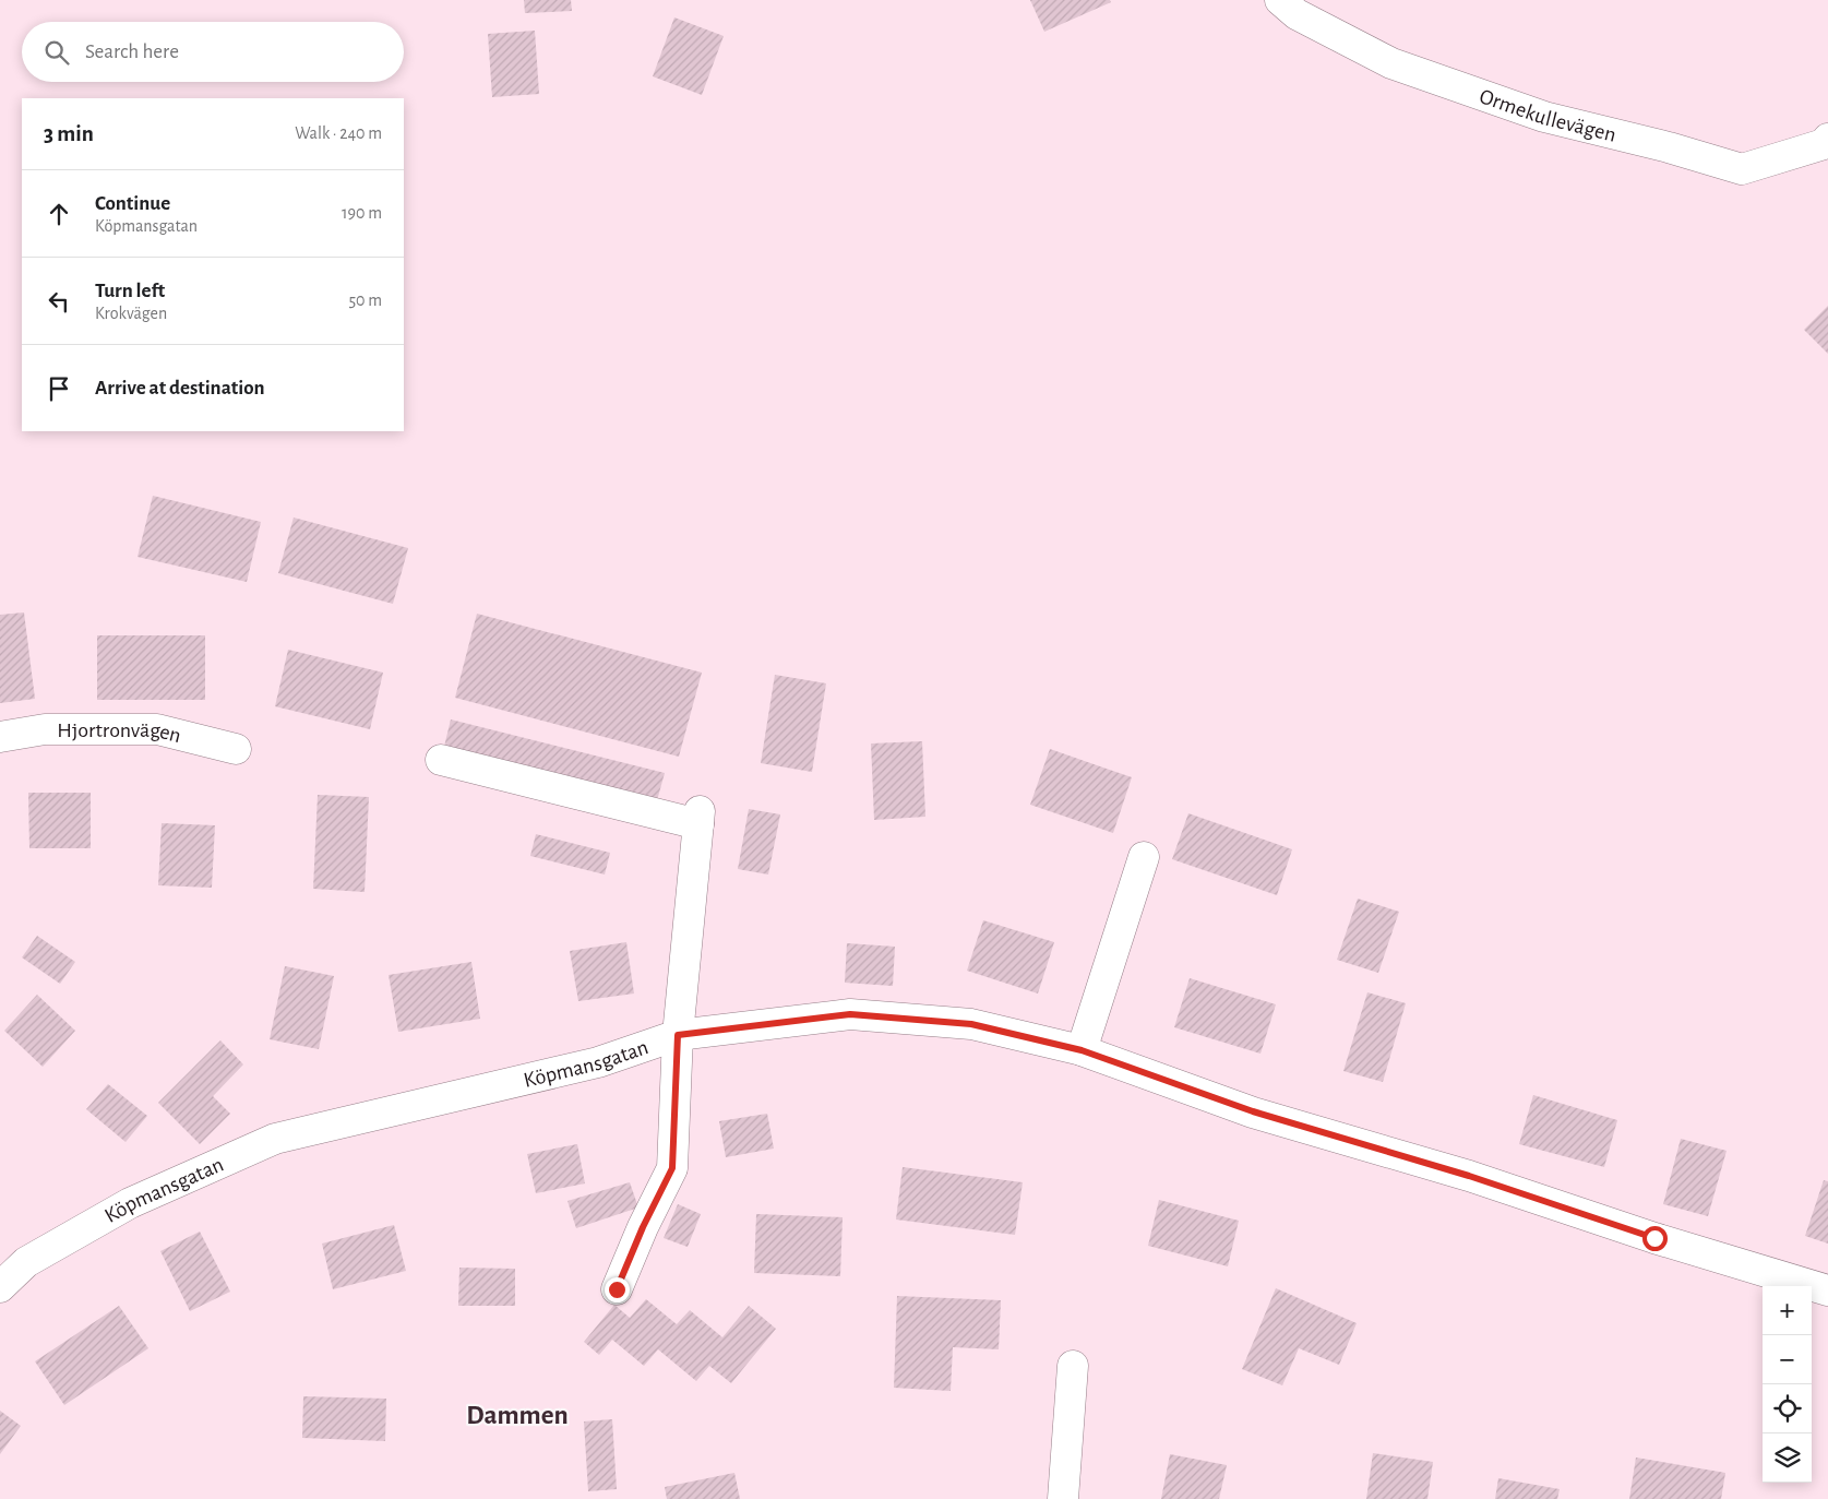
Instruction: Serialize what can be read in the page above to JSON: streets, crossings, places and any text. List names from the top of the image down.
{
  "streets": {
    "street": ["Ormekullevägen", "Hjortronvägen", "Köpmansgatan"]
  },
  "districts": ["Dammen"],
  "page": {
    "search": "Search here",
    "heading": ["3 min", "Walk · 240 m"],
    "list": [
      ["Continue", "Köpmansgatan", "190 m"],
      ["Turn left", "Krokvägen", "50 m"],
      "Arrive at destination"
    ],
    "map_buttons": ["+", "−"]
  }
}
